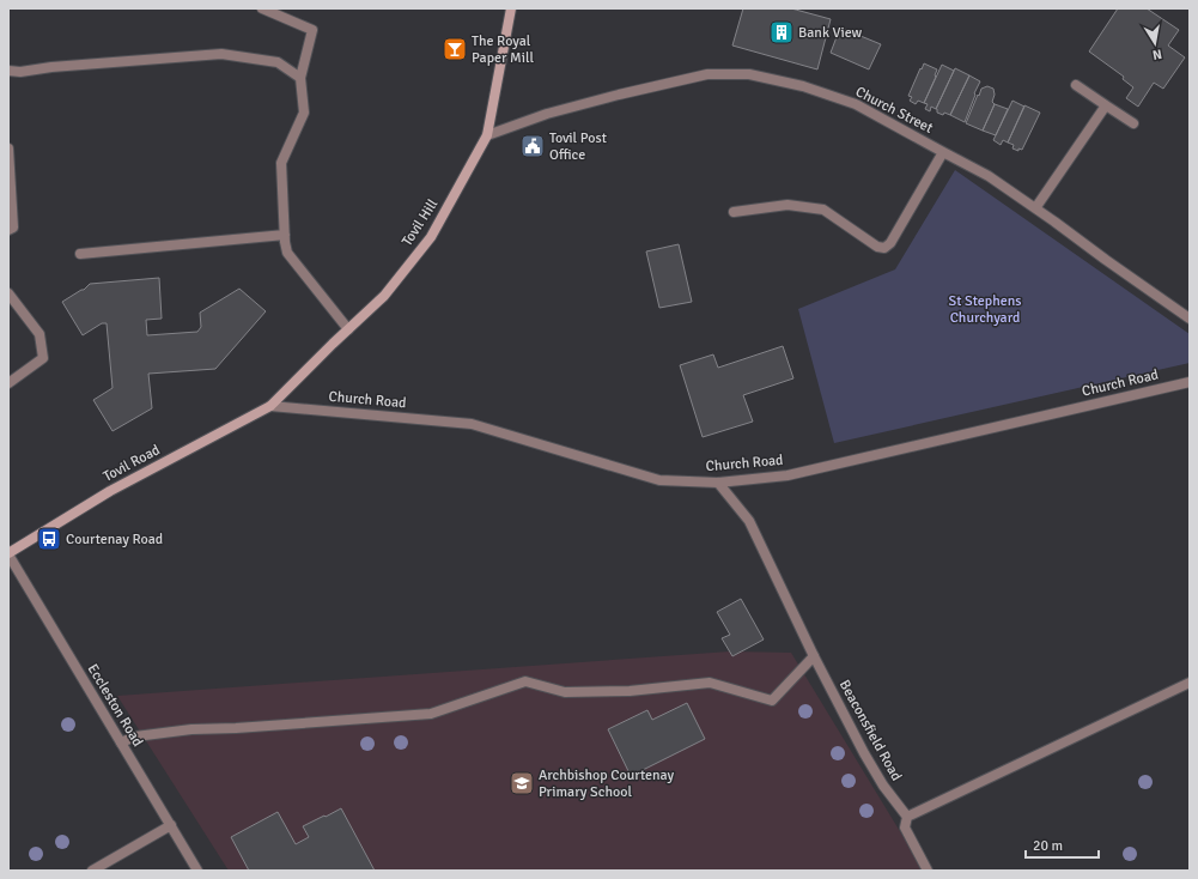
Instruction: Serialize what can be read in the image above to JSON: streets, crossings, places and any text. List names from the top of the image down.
{
  "streets": {
    "main road": ["Tovil Hill", "Tovil Road"],
    "street": [
      "Church Street",
      "Church Road",
      "Eccleston Road",
      "Beaconsfield Road"
    ]
  },
  "crossings": [
    ["Church Street", "Tovil Hill"],
    ["Tovil Hill", "Church Road"],
    ["Tovil Hill", "Tovil Road"],
    ["Church Road", "Tovil Road"],
    ["Church Road", "Beaconsfield Road"],
    ["Tovil Road", "Eccleston Road"]
  ],
  "parks": ["St Stephens Churchyard"],
  "places": {
    "building": ["Bank View"],
    "bar": ["The Royal Paper Mill"],
    "public building": ["Tovil Post Office"],
    "bus stop": ["Courtenay Road"],
    "school or university": ["Archbishop Courtenay Primary School"]
  },
  "scale_bar": "20 m",
  "north": "bottom"
}
